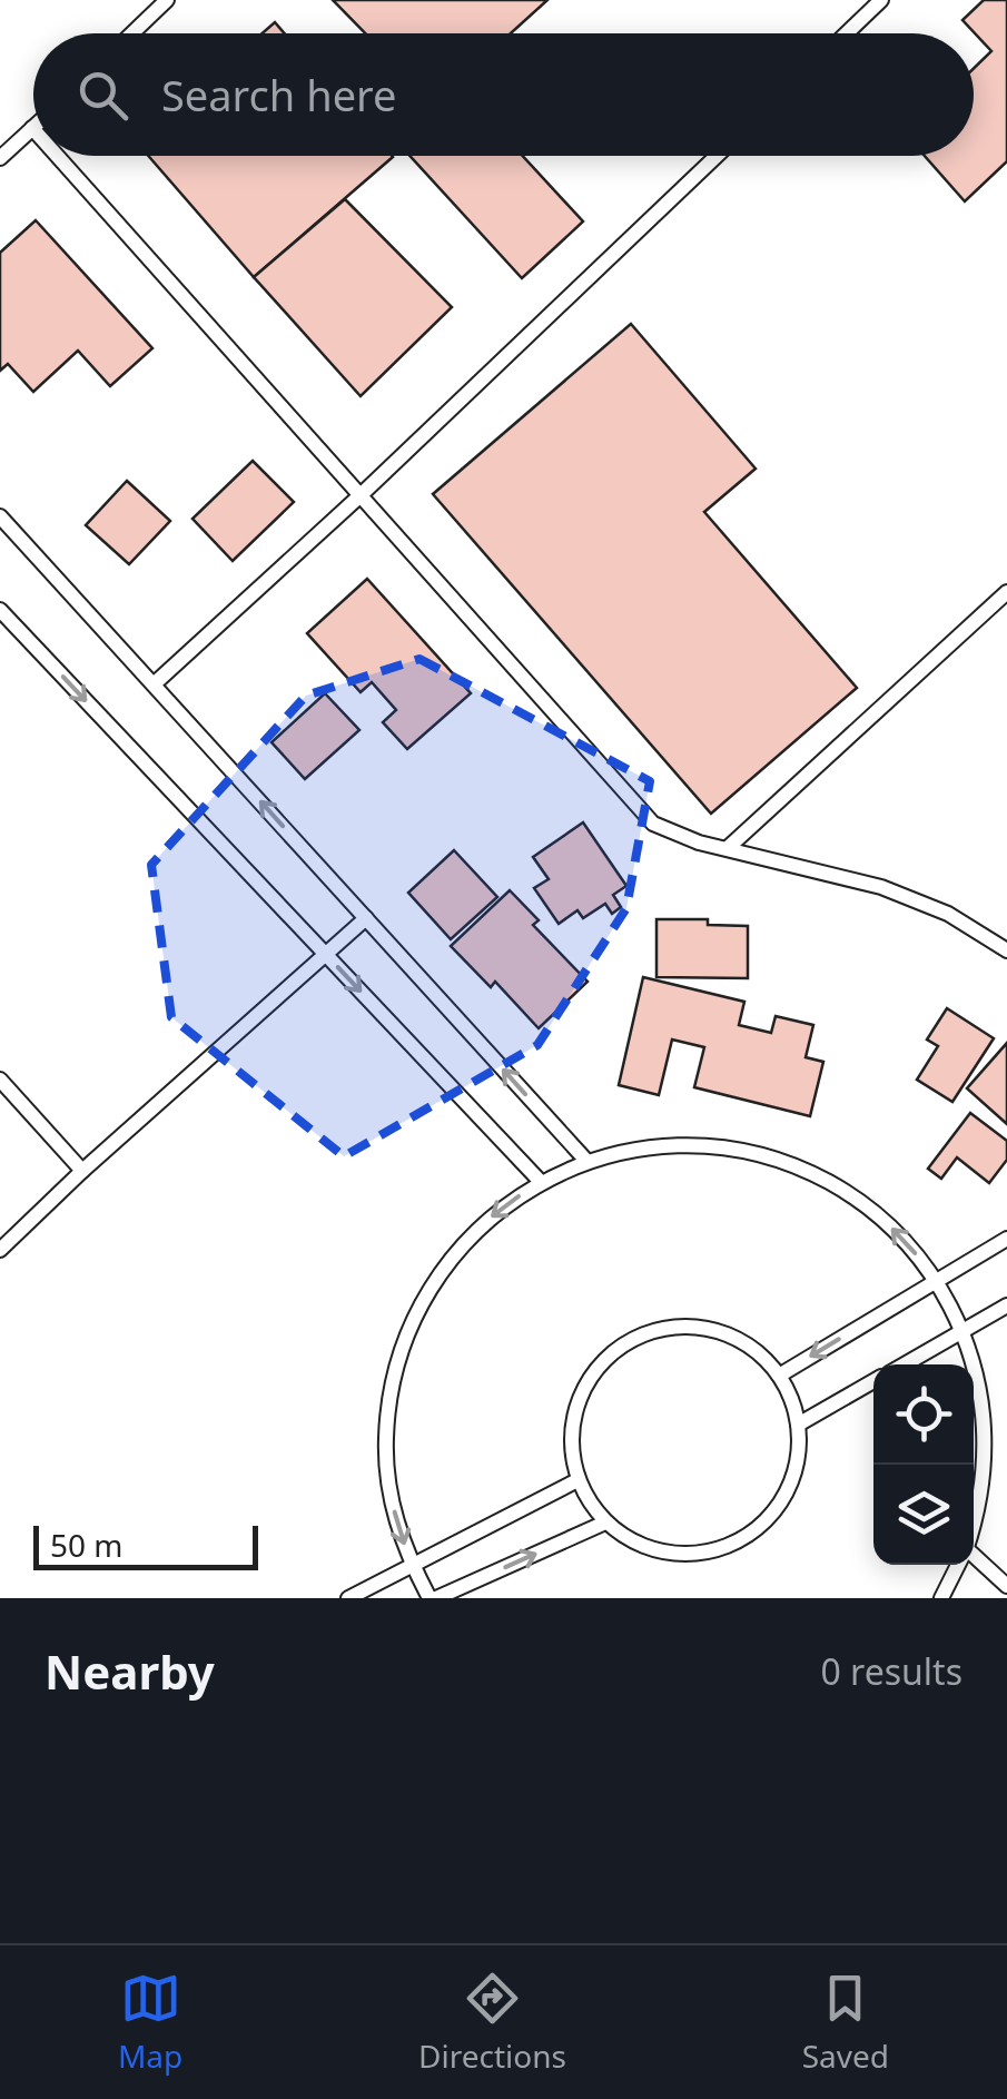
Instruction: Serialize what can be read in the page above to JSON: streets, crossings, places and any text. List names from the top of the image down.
{
  "scale_bar": "50 m",
  "page": {
    "search": "Search here",
    "scale": "50 m",
    "heading": ["Nearby", "0 results"],
    "nav": ["Map", "Directions", "Saved"]
  }
}
